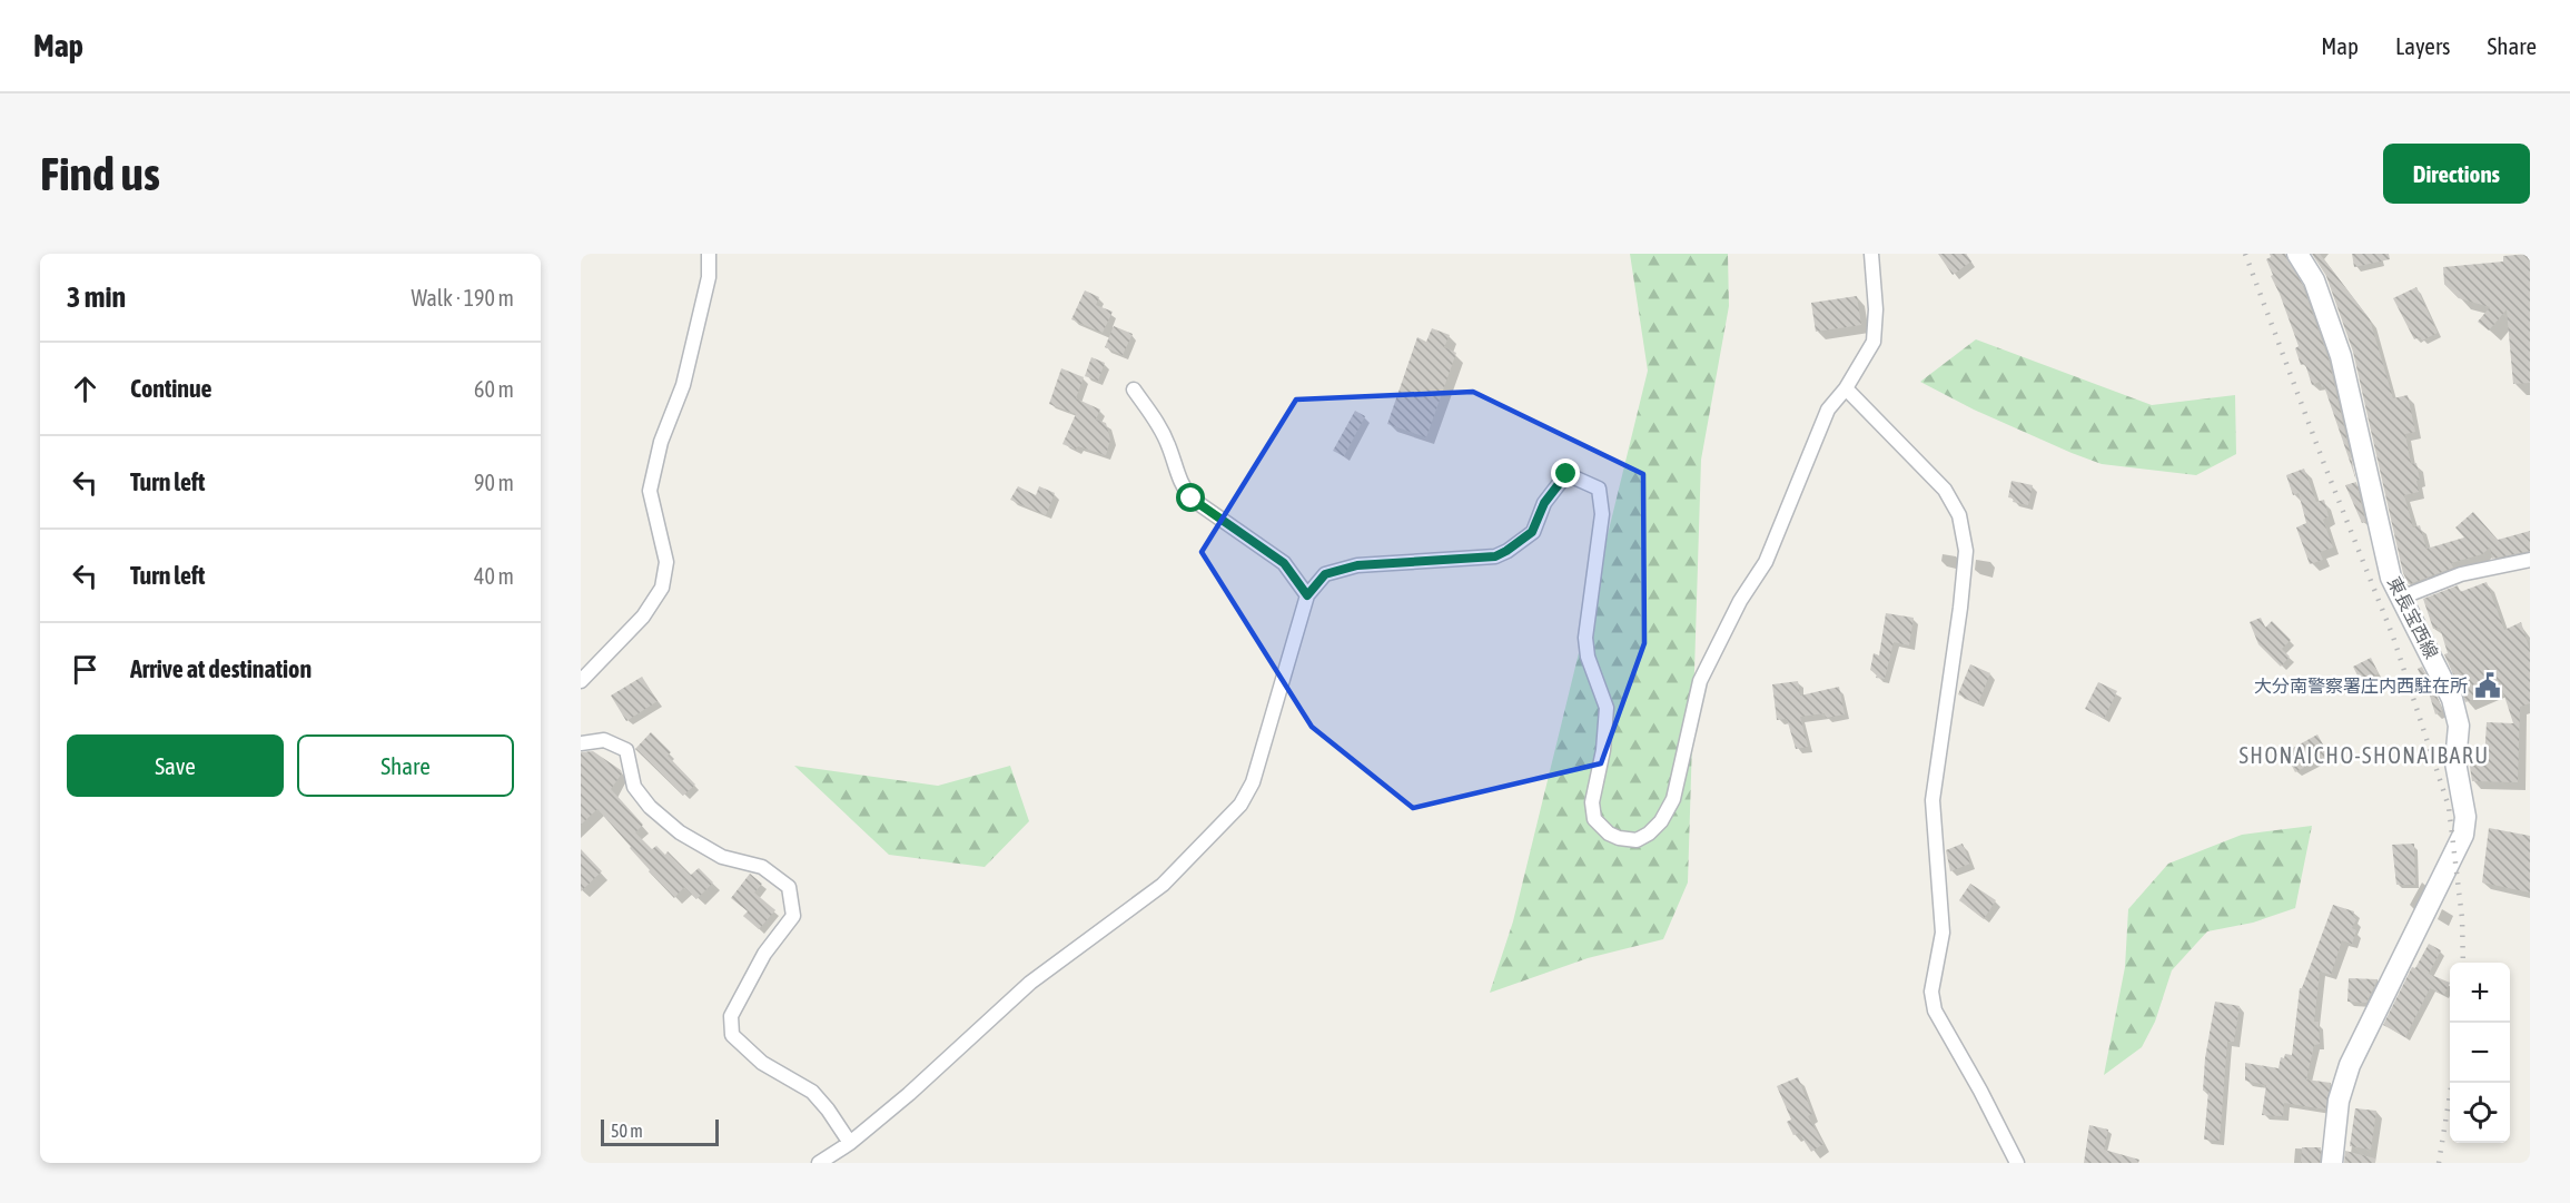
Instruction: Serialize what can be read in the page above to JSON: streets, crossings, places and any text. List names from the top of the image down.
{
  "streets": {
    "main road": ["東長宝西線"]
  },
  "districts": ["SHONAICHO-SHONAIBARU"],
  "places": {
    "public building": ["大分南警察署庄内西駐在所"]
  },
  "scale_bar": "50 m",
  "page": {
    "header": "Map",
    "nav": ["Map", "Layers", "Share"],
    "buttons": [
      "Directions",
      ["Save", "Share"]
    ],
    "title": "Find us",
    "heading": ["3 min", "Walk · 190 m"],
    "list": [
      ["Continue", "60 m"],
      ["Turn left", "90 m"],
      ["Turn left", "40 m"],
      "Arrive at destination"
    ],
    "map_buttons": ["+", "−"],
    "scale": "50 m"
  }
}
